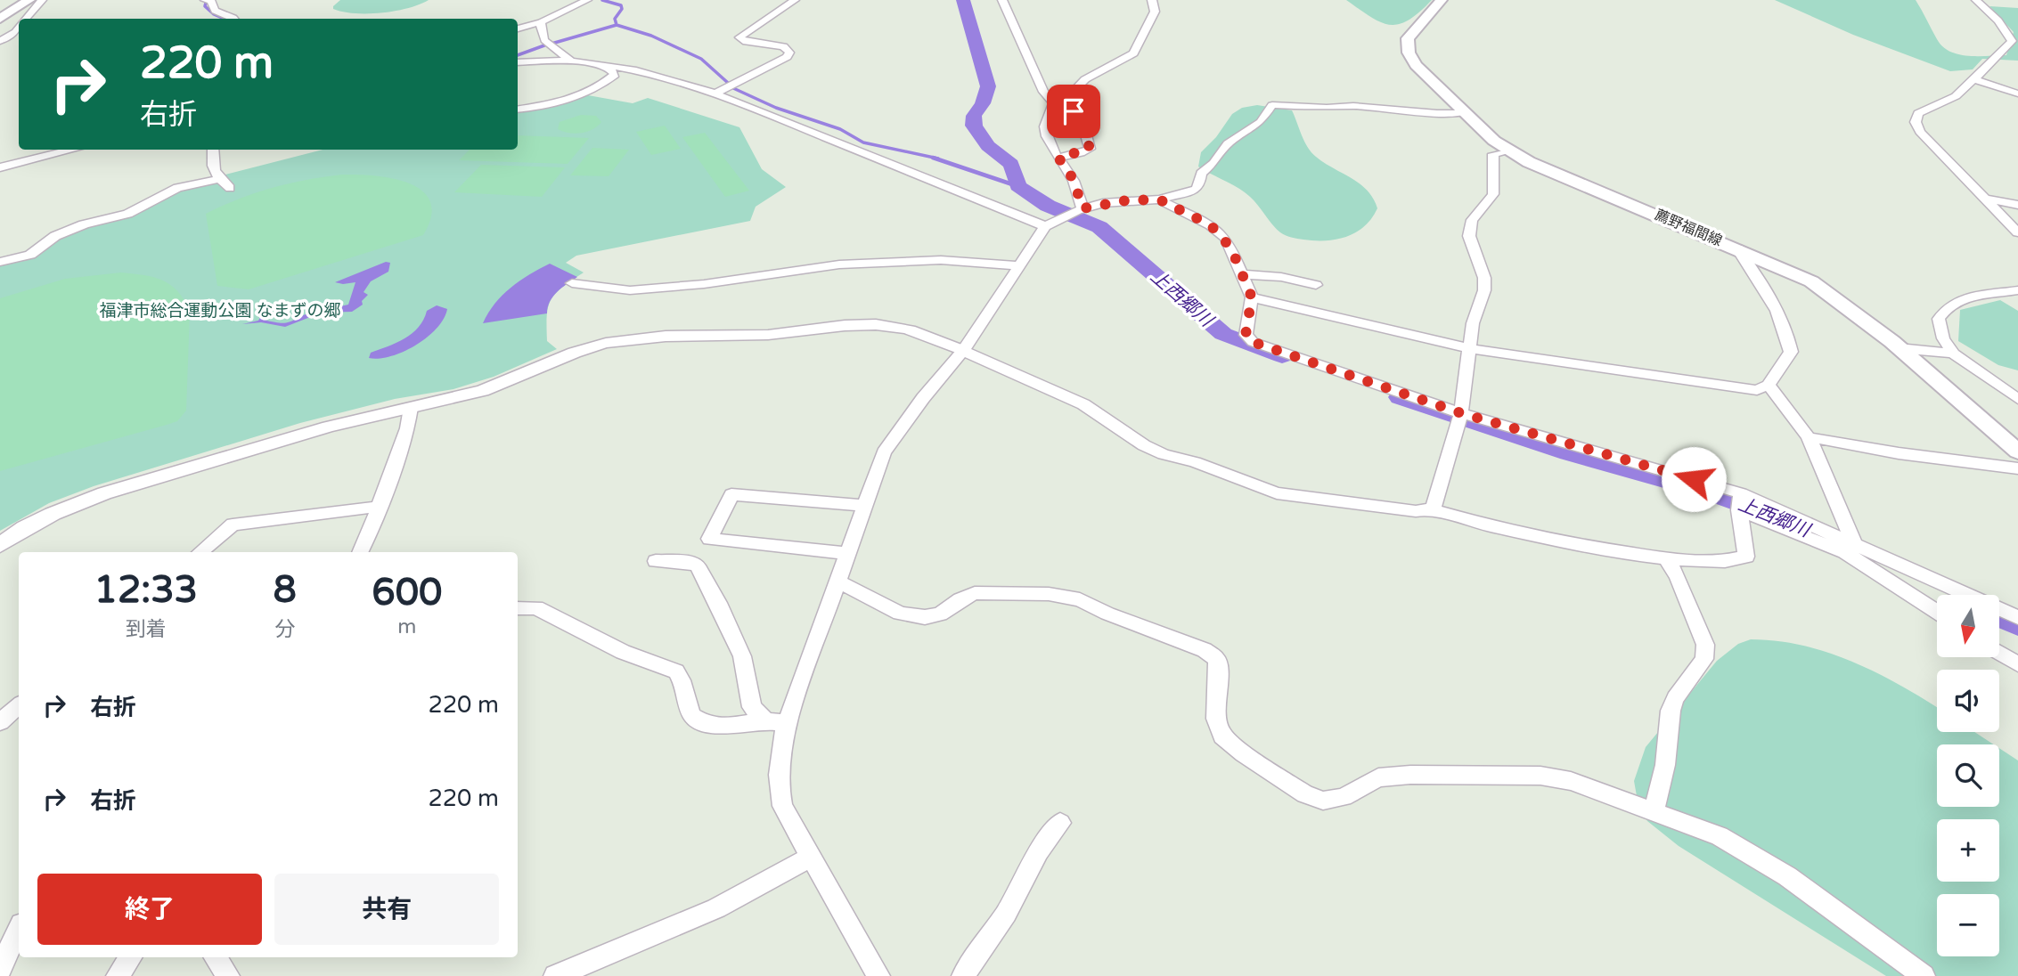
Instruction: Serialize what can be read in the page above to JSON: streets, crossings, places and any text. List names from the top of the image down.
{
  "streets": {
    "main road": ["薦野福間線"]
  },
  "water": ["上西郷川"],
  "parks": ["福津市総合運動公園 なまずの郷"],
  "north": "bottom",
  "page": {
    "turn": ["220 m", "右折"],
    "eta": [
      "12:33",
      "到着",
      "8",
      "分",
      "600",
      "m"
    ],
    "map_buttons": ["+", "−"],
    "list": [
      {
        "name": "右折",
        "value": "220 m"
      },
      {
        "name": "右折",
        "value": "220 m"
      }
    ],
    "buttons": ["終了", "共有"]
  }
}
